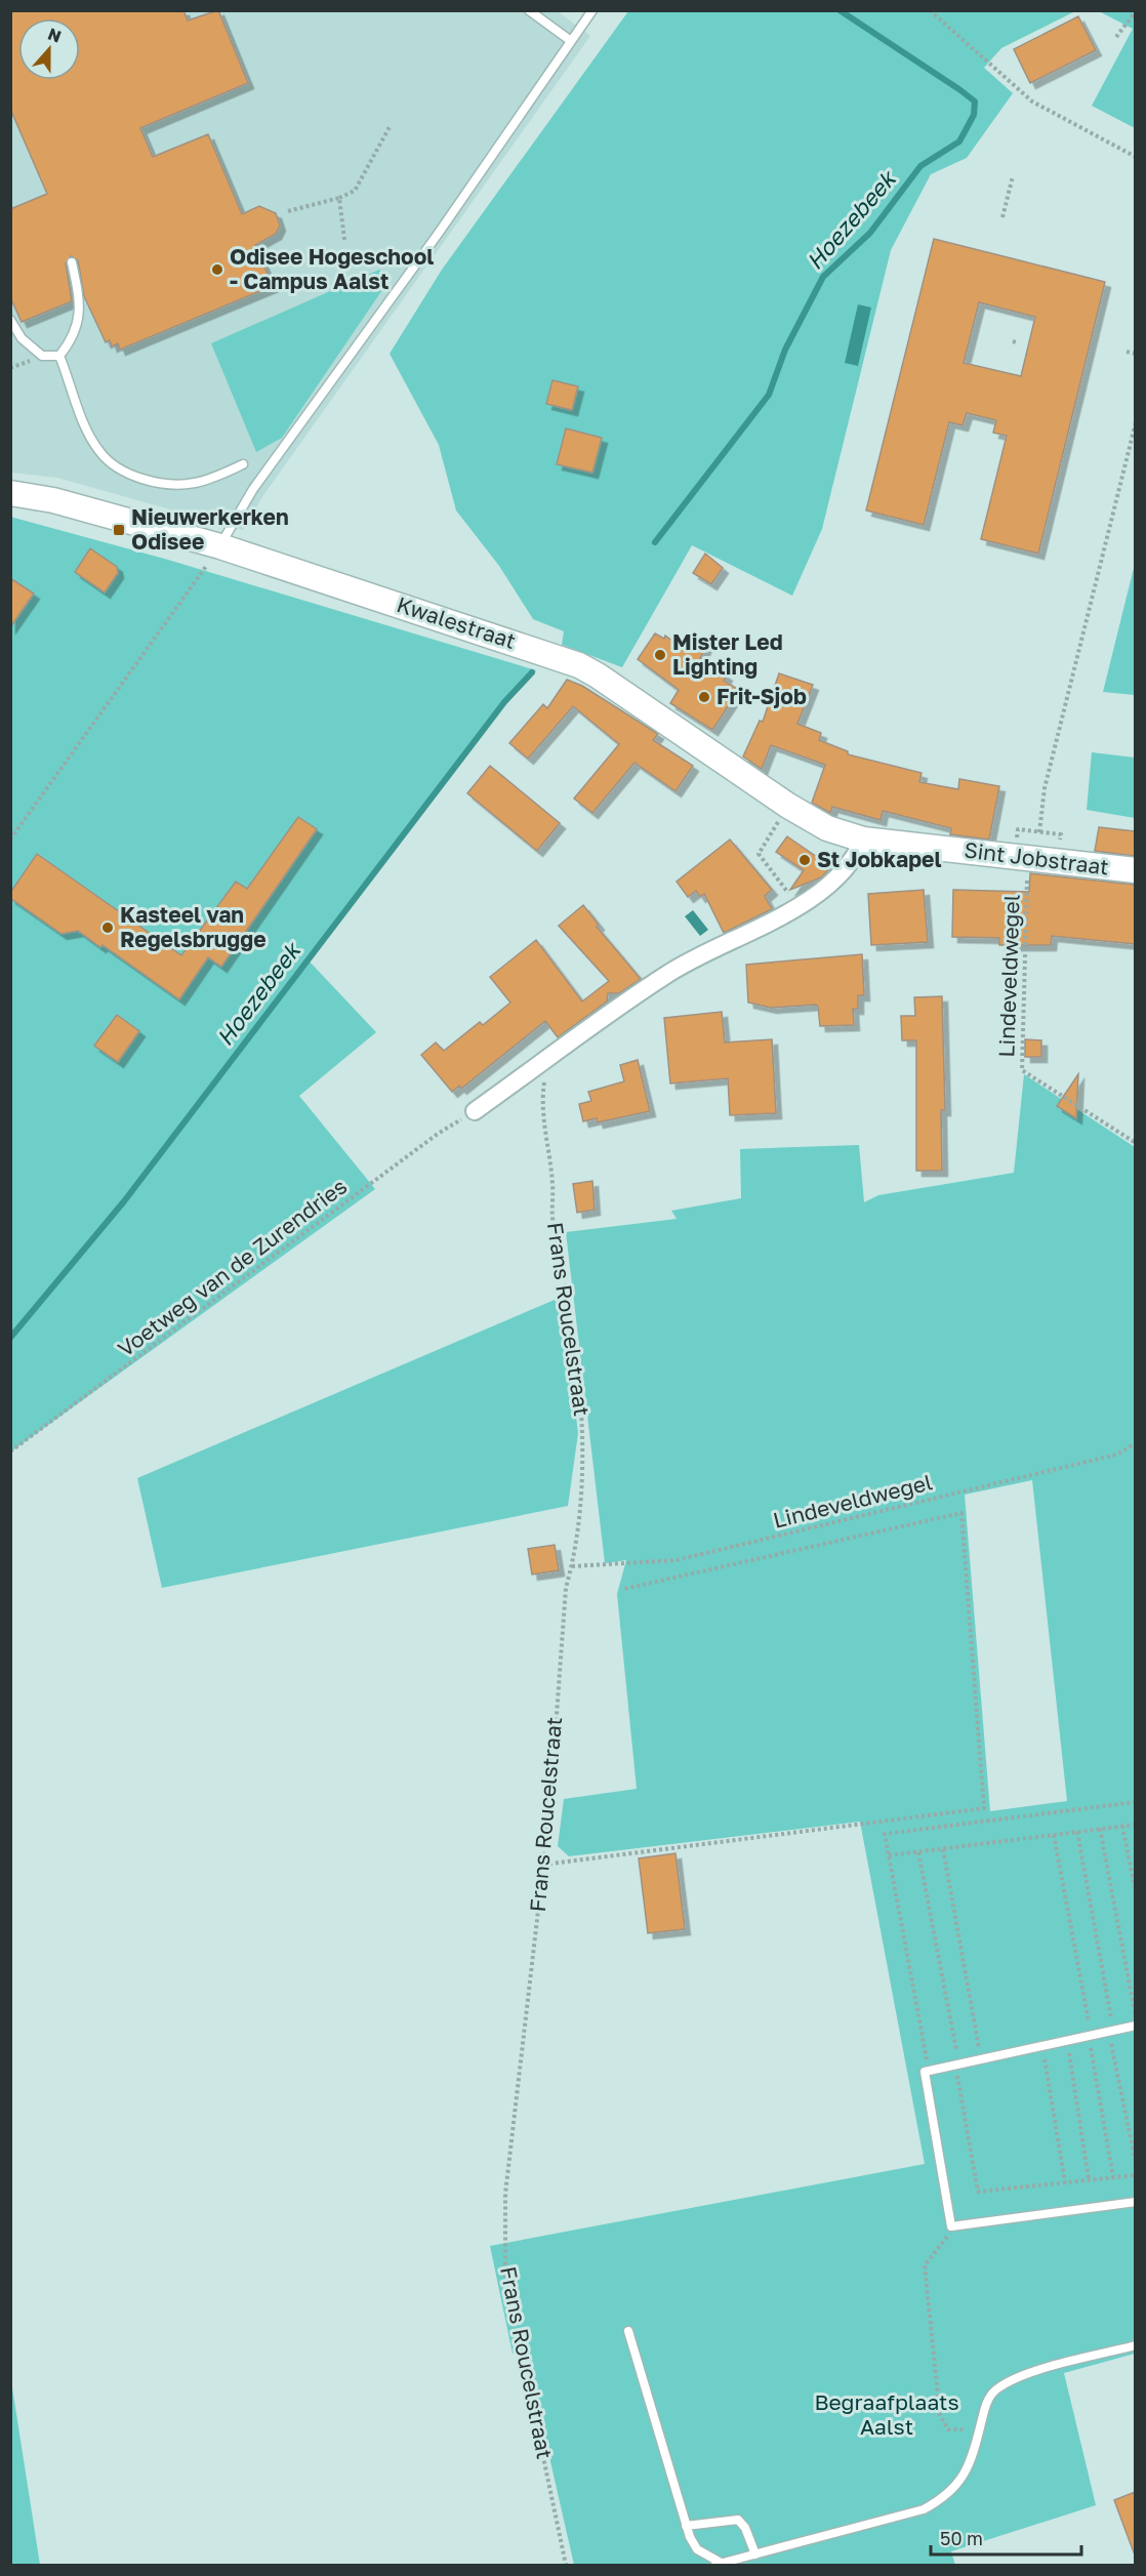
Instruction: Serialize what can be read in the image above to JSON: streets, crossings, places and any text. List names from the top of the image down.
{
  "streets": {
    "street": ["Kwalestraat", "Sint Jobstraat"],
    "path": ["Lindeveldwegel", "Voetweg van de Zurendries", "Frans Roucelstraat"]
  },
  "crossings": [
    ["Kwalestraat", "Sint Jobstraat"],
    ["Sint Jobstraat", "Lindeveldwegel"],
    ["Lindeveldwegel", "Frans Roucelstraat"]
  ],
  "water": ["Hoezebeek"],
  "parks": ["Begraafplaats Aalst"],
  "places": {
    "other": [
      "Odisee Hogeschool - Campus Aalst",
      "Mister Led Lighting",
      "Frit-Sjob",
      "St Jobkapel",
      "Kasteel van Regelsbrugge"
    ],
    "transit": ["Nieuwerkerken Odisee"]
  },
  "scale_bar": "50 m",
  "north": "top"
}
